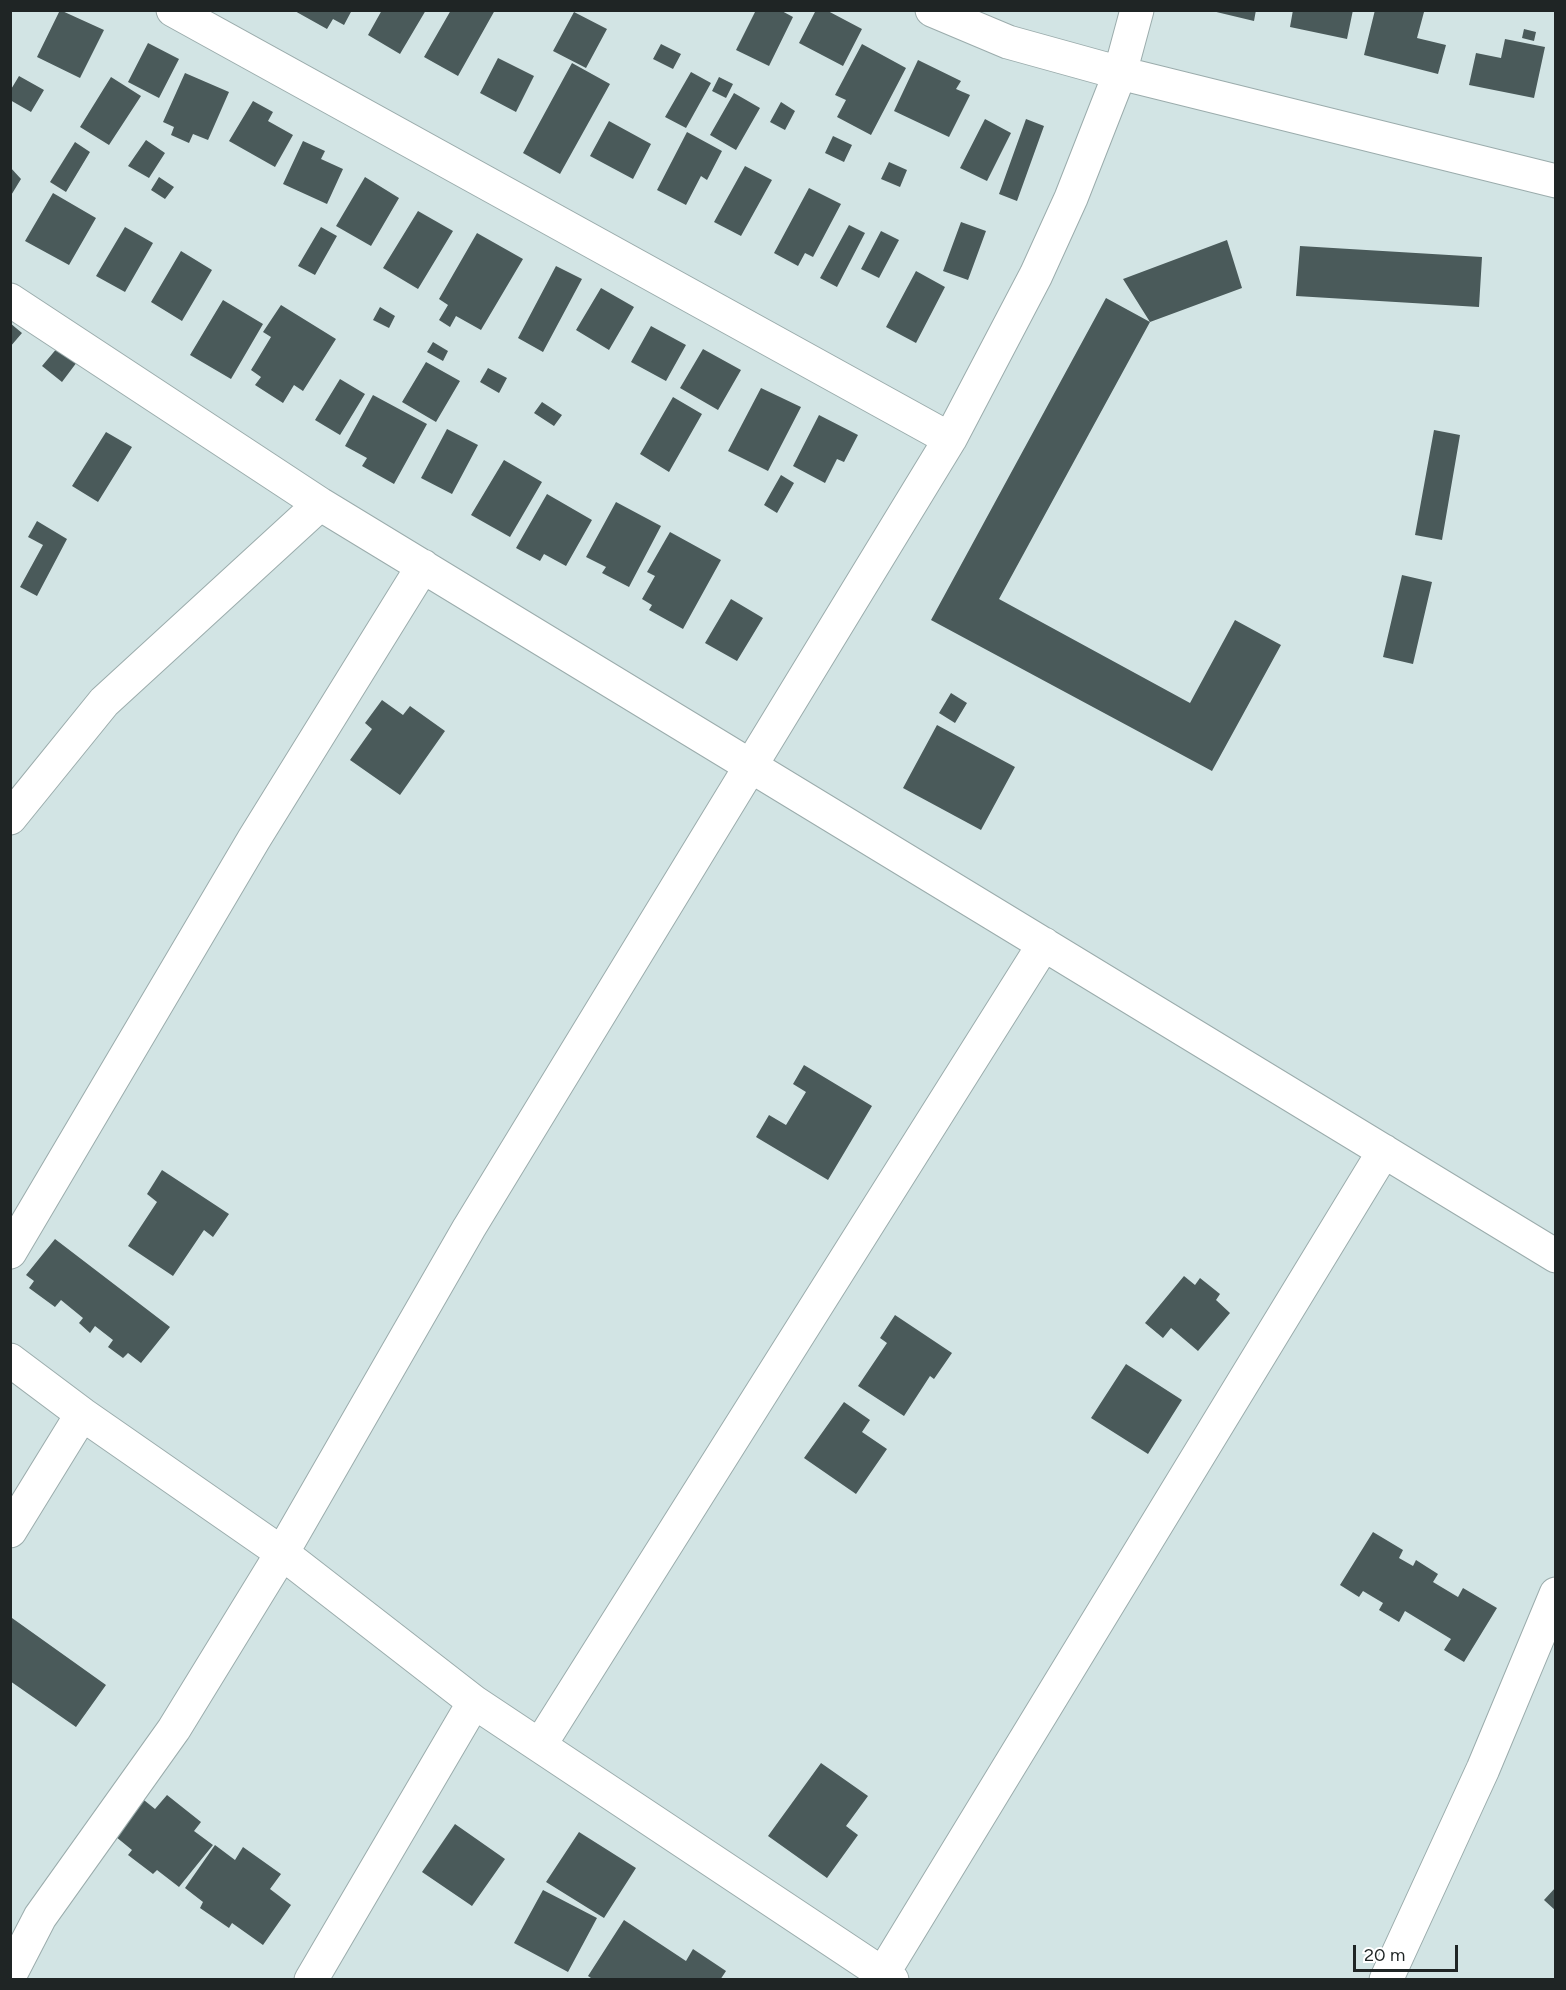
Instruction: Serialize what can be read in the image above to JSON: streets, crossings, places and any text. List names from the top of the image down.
{
  "scale_bar": "20 m"
}
